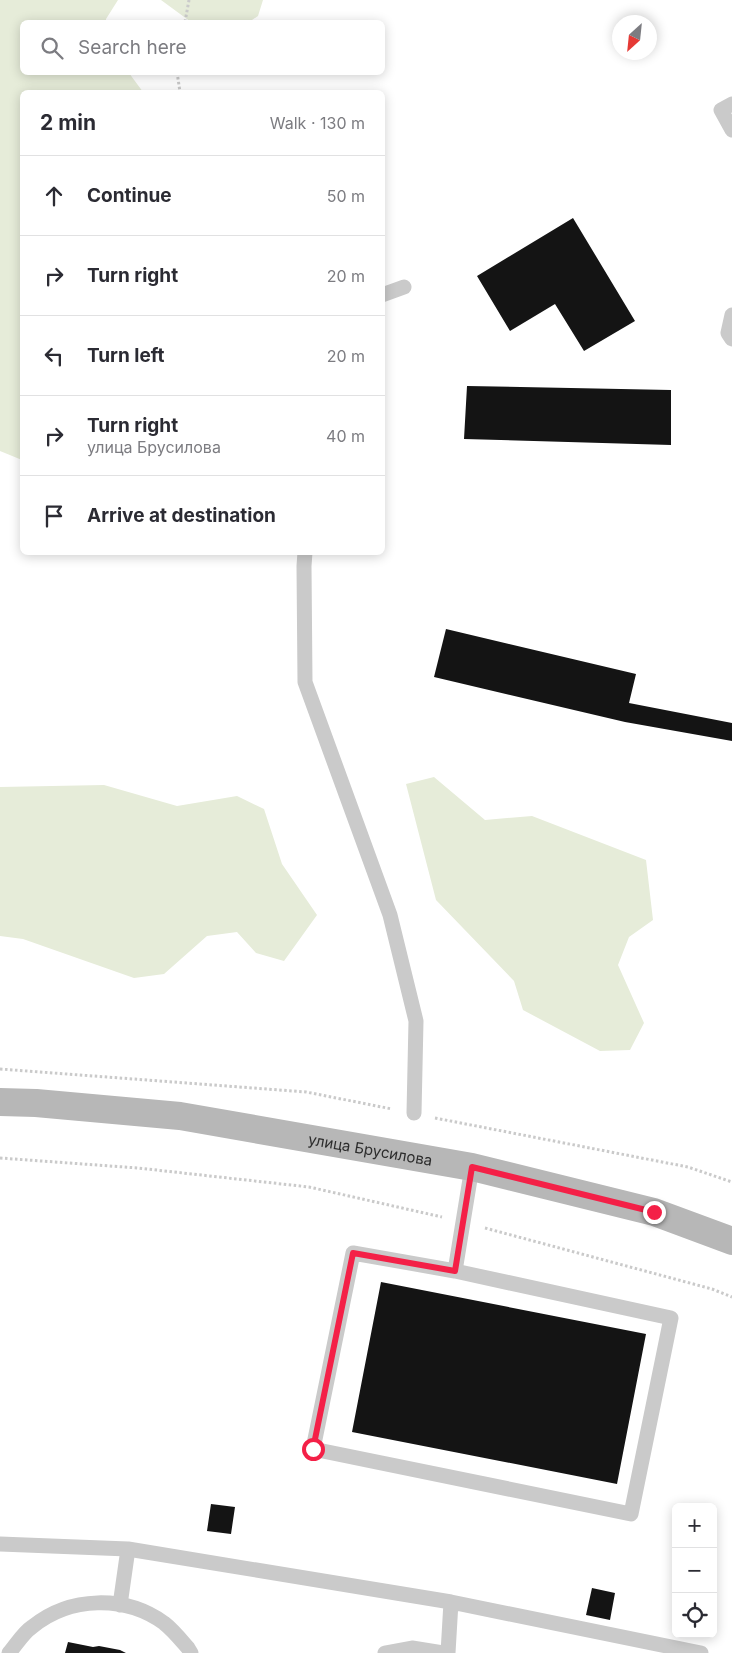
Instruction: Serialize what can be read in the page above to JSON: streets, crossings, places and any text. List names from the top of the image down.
{
  "streets": {
    "street": ["улица Брусилова"]
  },
  "north": "bottom left",
  "page": {
    "search": "Search here",
    "heading": ["2 min", "Walk · 130 m"],
    "list": [
      ["Continue", "50 m"],
      ["Turn right", "20 m"],
      ["Turn left", "20 m"],
      ["Turn right", "улица Брусилова", "40 m"],
      "Arrive at destination"
    ],
    "map_buttons": ["+", "−"]
  }
}
